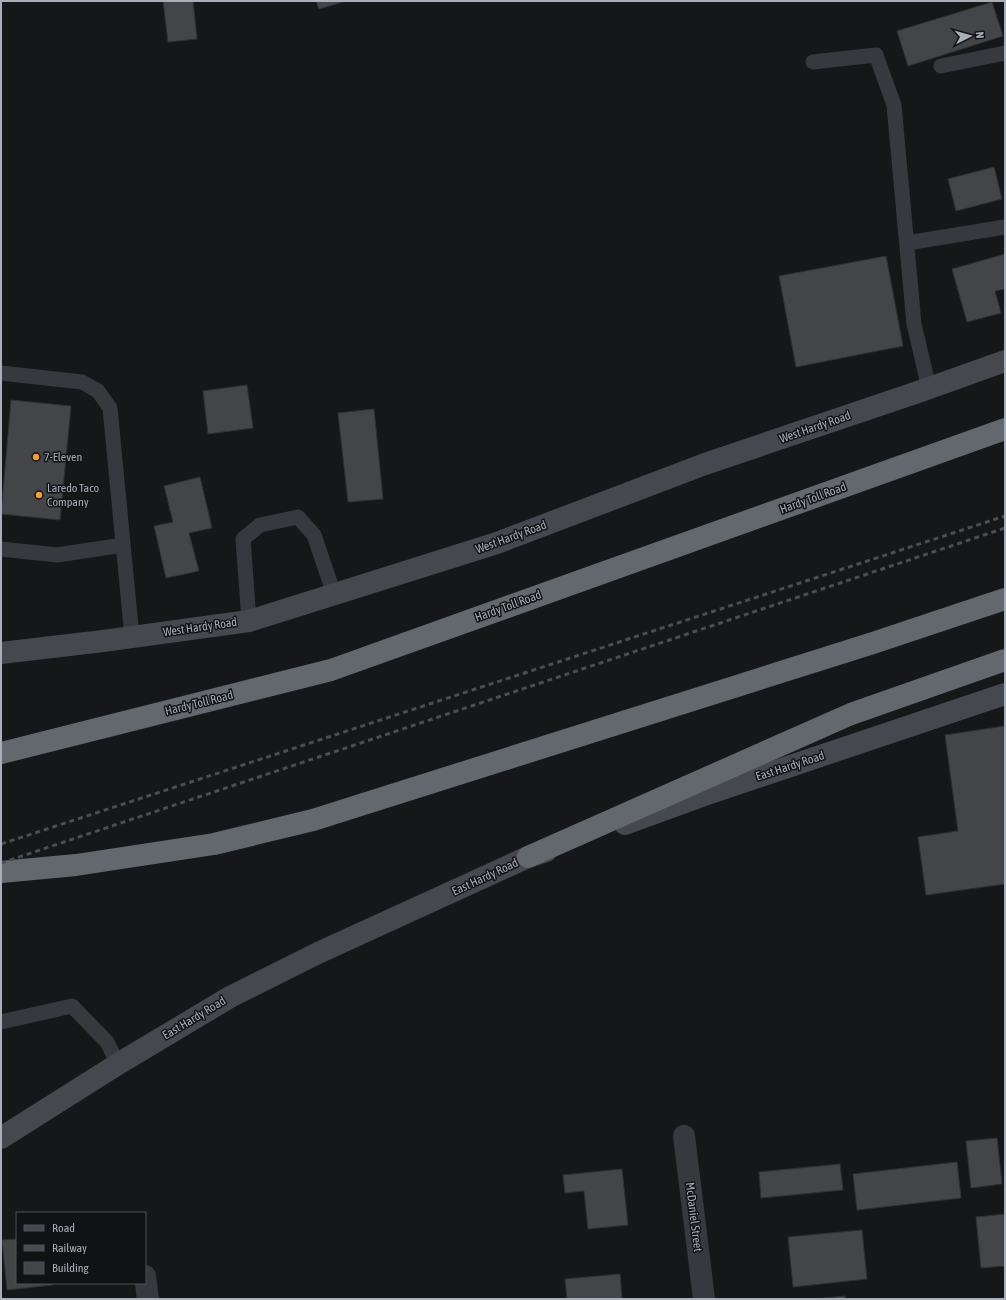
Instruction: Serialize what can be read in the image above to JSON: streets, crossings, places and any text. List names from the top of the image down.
{
  "streets": {
    "highway": ["Hardy Toll Road"],
    "main road": ["West Hardy Road", "East Hardy Road"],
    "street": ["McDaniel Street"]
  },
  "places": ["7-Eleven", "Laredo Taco Company"],
  "legend": ["Road", "Railway", "Building"],
  "north": "right"
}
